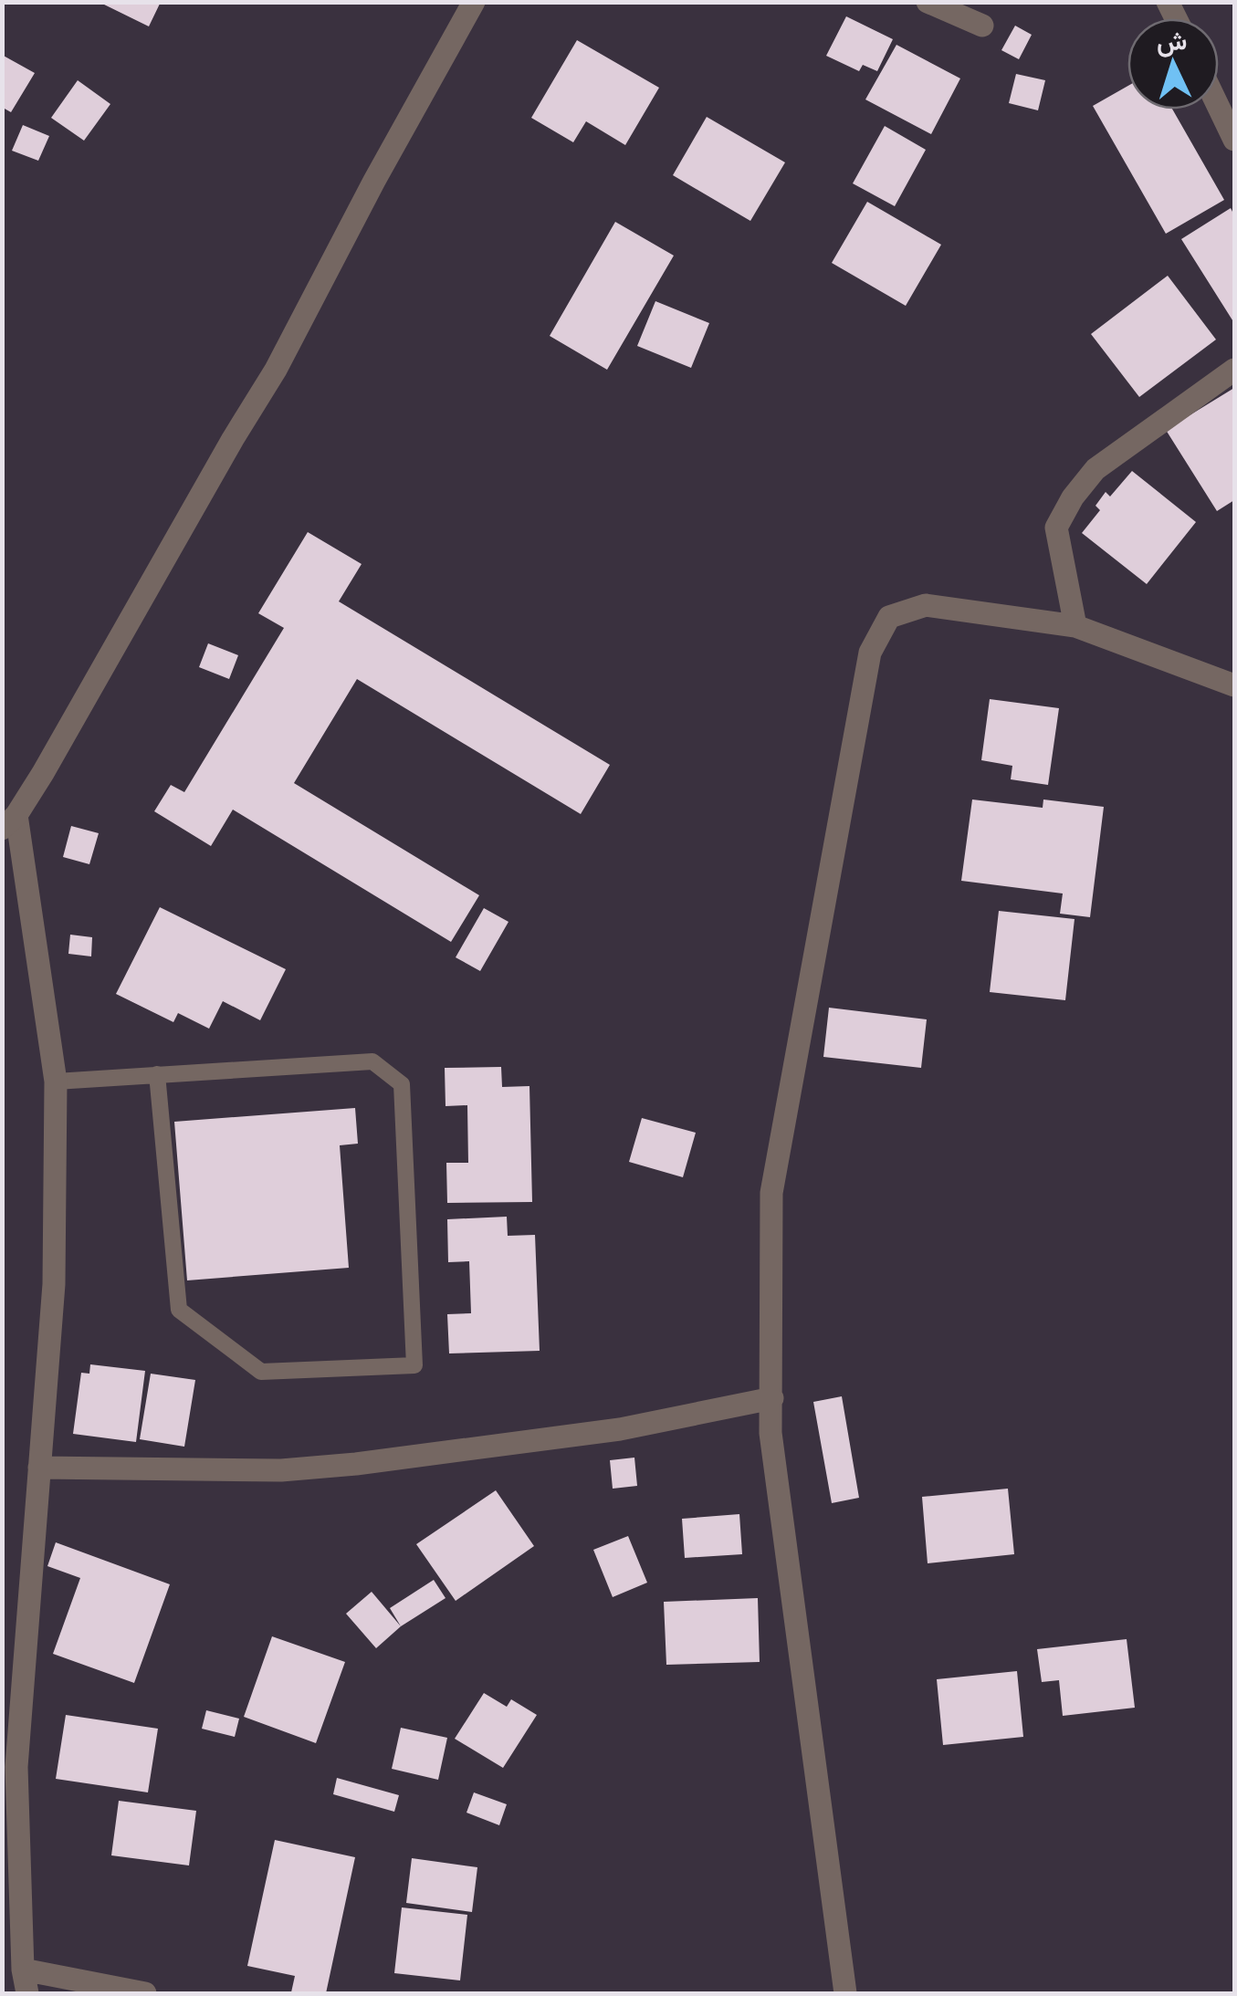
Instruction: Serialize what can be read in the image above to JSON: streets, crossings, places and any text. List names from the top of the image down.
{
  "north": "top"
}
